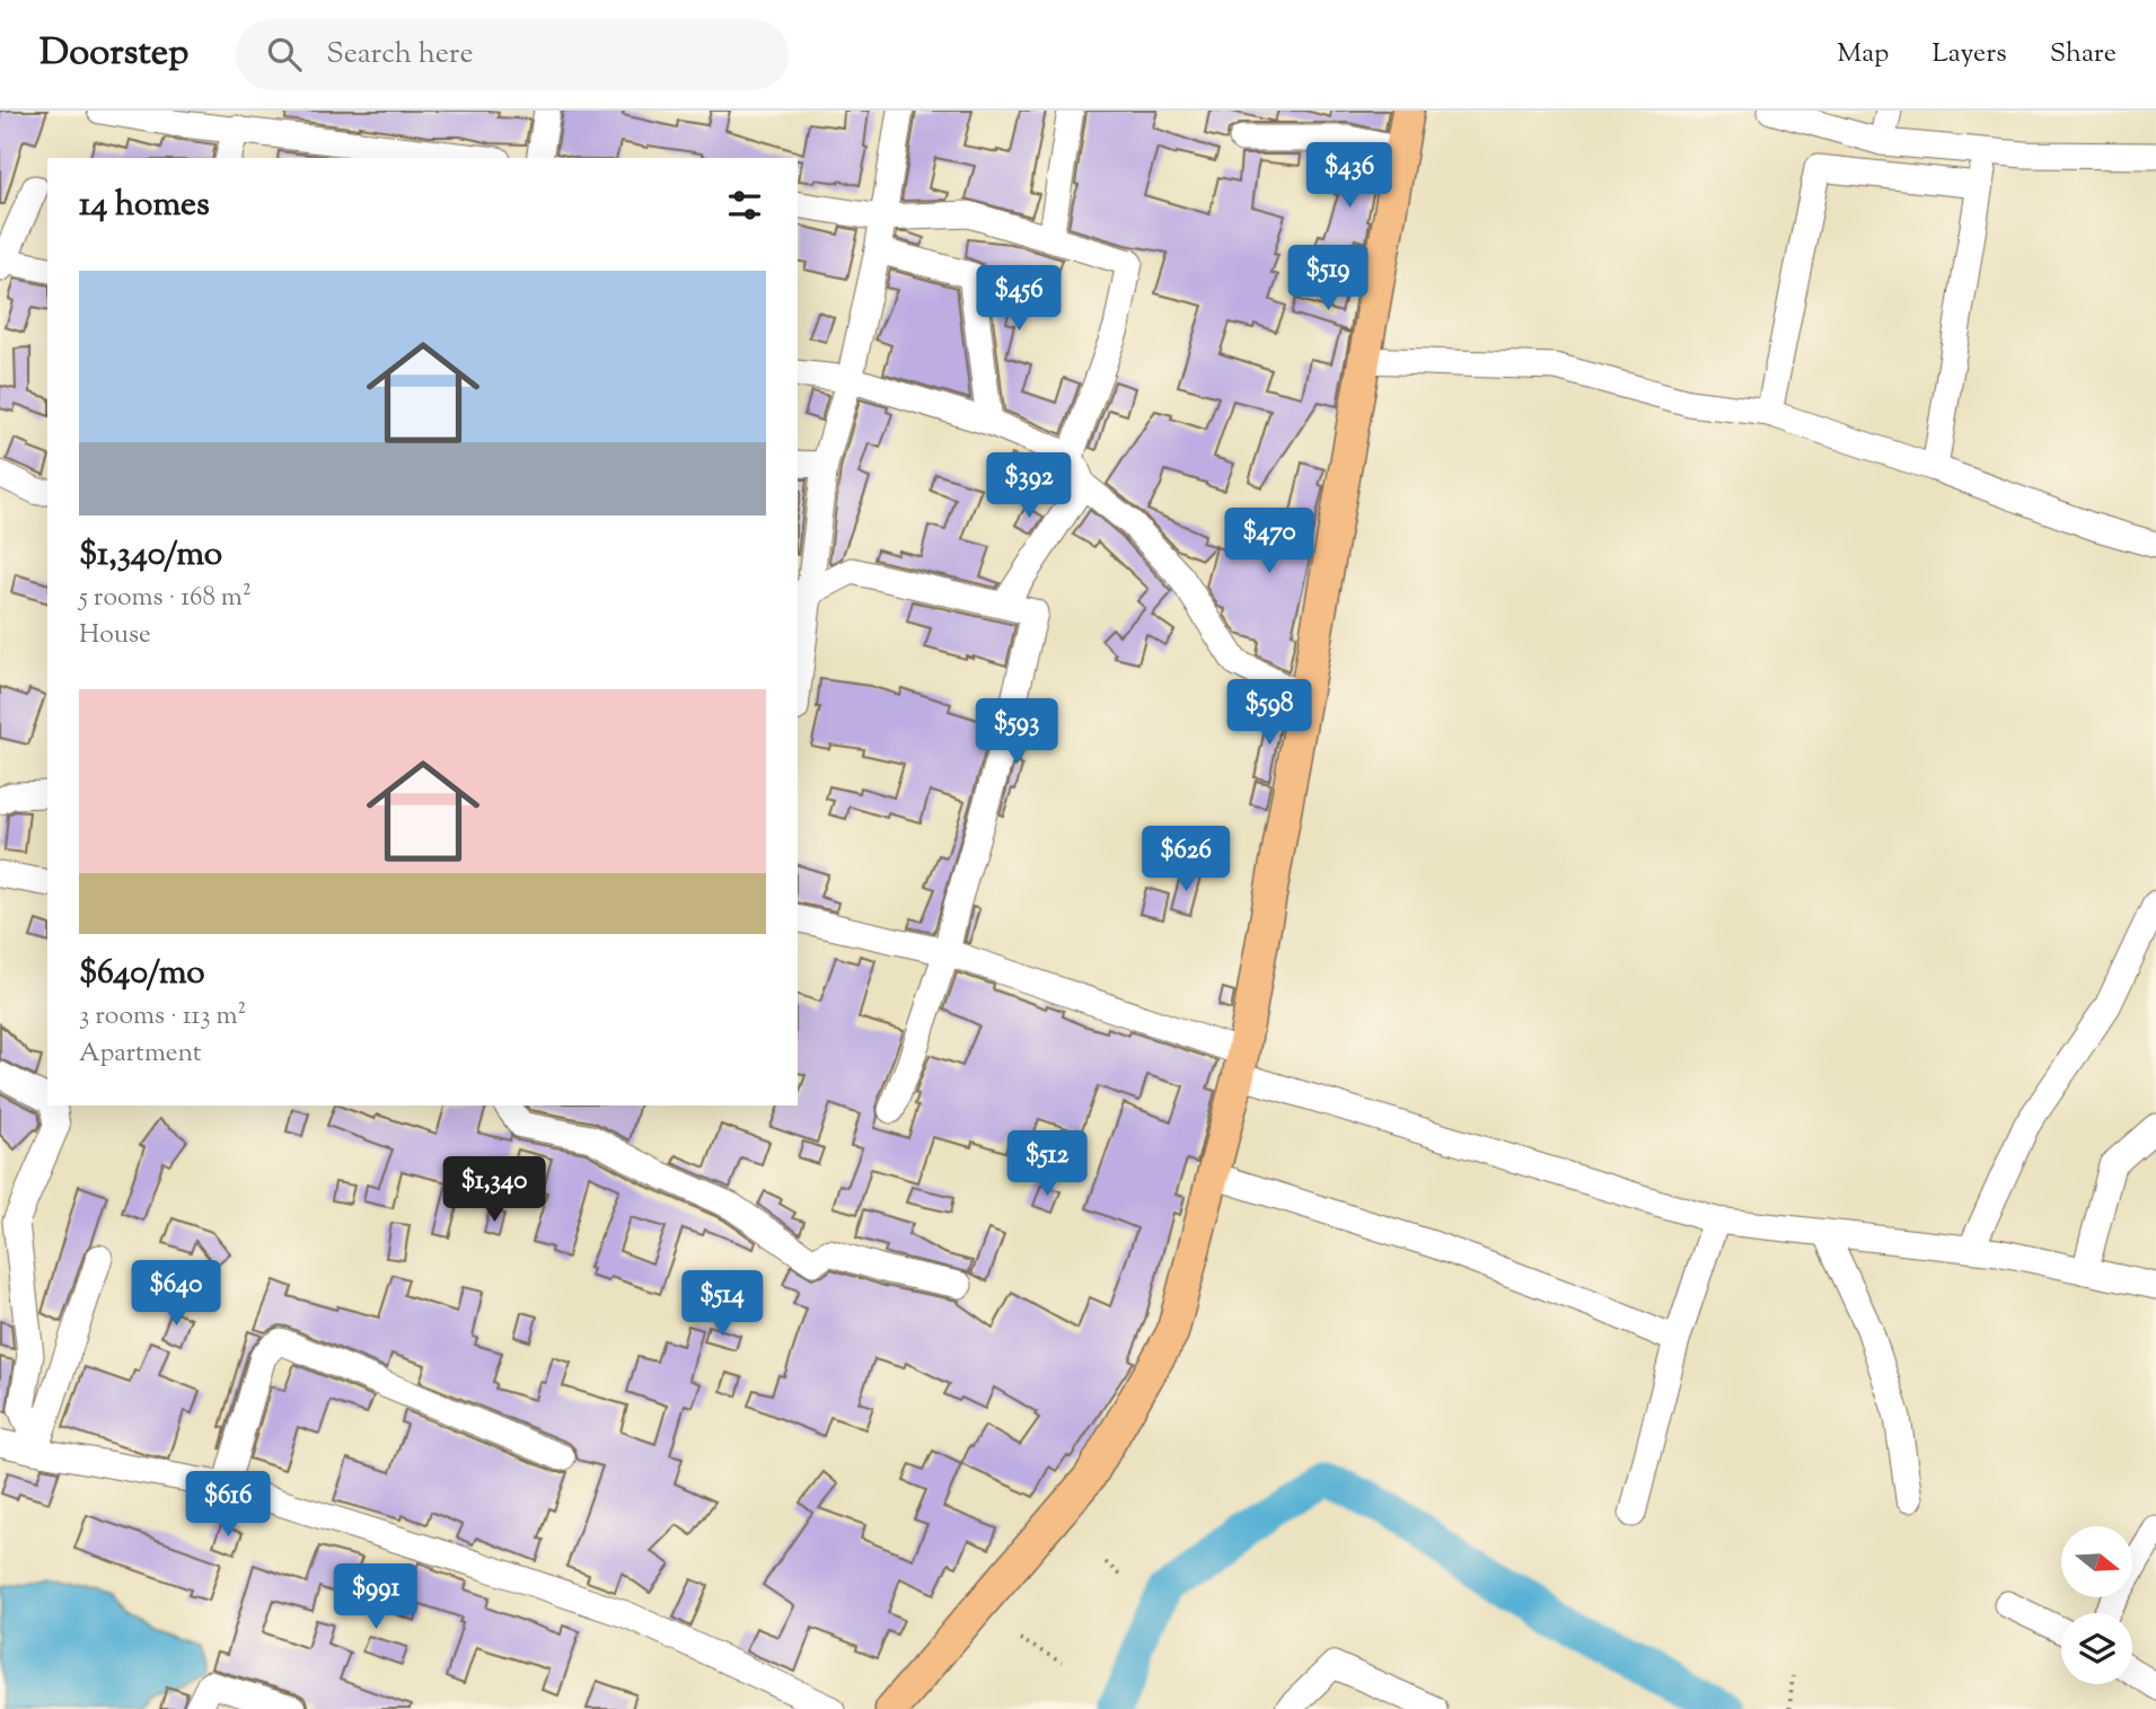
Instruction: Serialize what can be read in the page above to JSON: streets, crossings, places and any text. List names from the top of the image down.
{
  "north": "right",
  "page": {
    "header": "Doorstep",
    "search": "Search here",
    "nav": ["Map", "Layers", "Share"],
    "price": [
      "$436",
      "$519",
      "$456",
      "$392",
      "$470",
      "$598",
      "$593",
      "$626",
      "$512",
      "$1,340",
      "$640",
      "$514",
      "$616",
      "$991"
    ],
    "heading": "14 homes",
    "list": [
      {
        "name": "$1,340/mo",
        "note": "5 rooms · 168 m² · House"
      },
      {
        "name": "$640/mo",
        "note": "3 rooms · 113 m² · Apartment"
      }
    ]
  }
}
